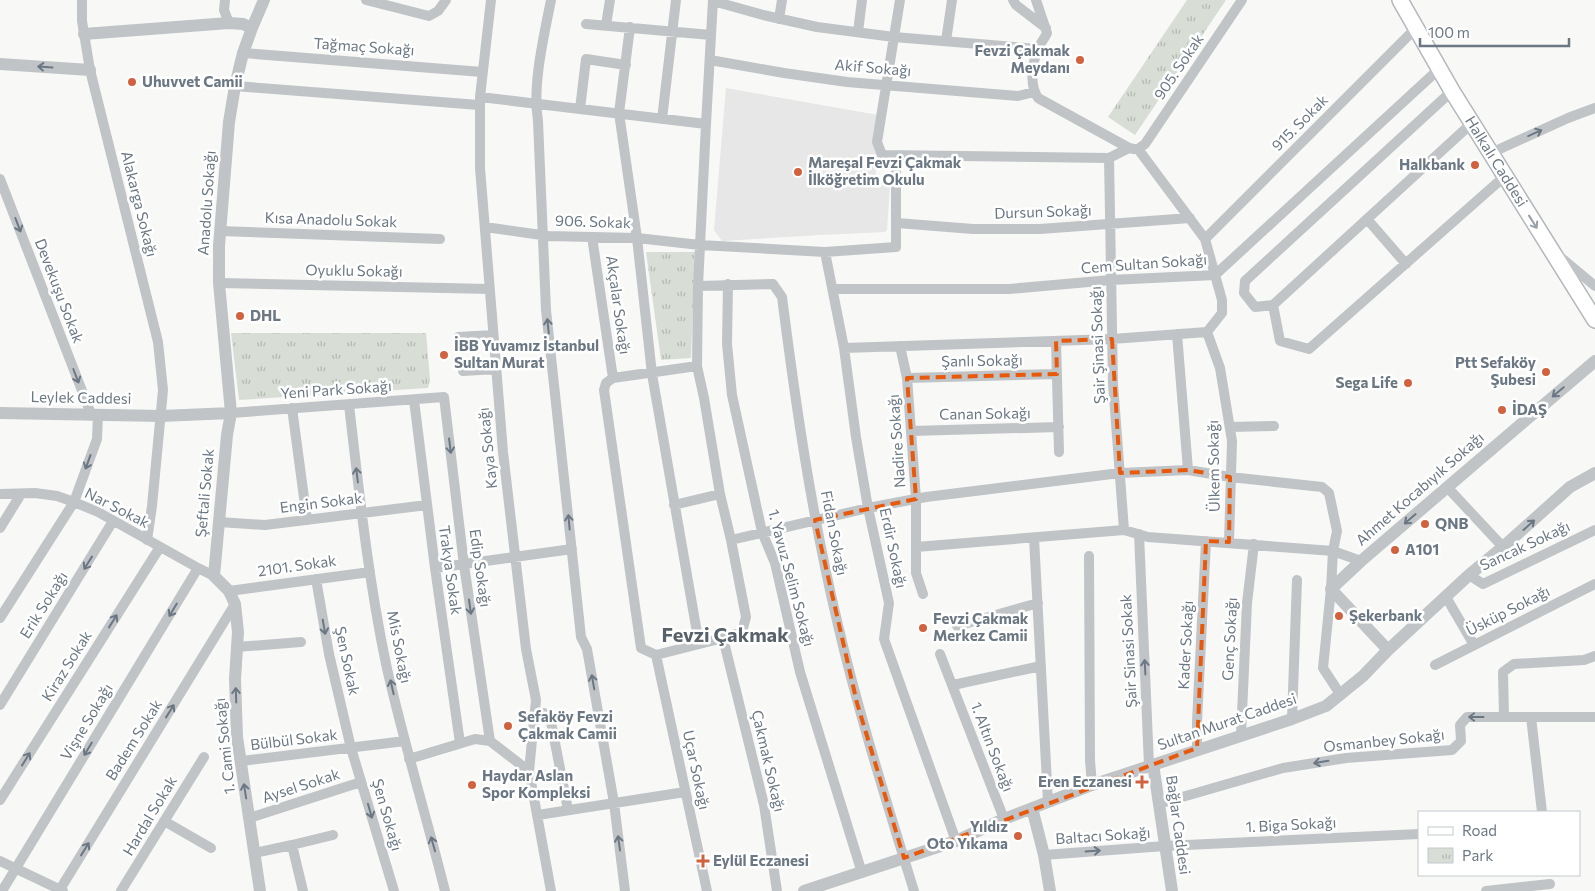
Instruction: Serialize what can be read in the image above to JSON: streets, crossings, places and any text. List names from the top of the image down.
{
  "streets": {
    "main road": ["Halkalı Caddesi"],
    "street": [
      "Tağmaç Sokağı",
      "905. Sokak",
      "Akif Sokağı",
      "915. Sokak",
      "Anadolu Sokağı",
      "Alakarga Sokağı",
      "Dursun Sokağı",
      "Kısa Anadolu Sokak",
      "906. Sokak",
      "Cem Sultan Sokağı",
      "Oyuklu Sokağı",
      "Devekuşu Sokak",
      "Akçalar Sokağı",
      "Şair Şinasi Sokağı",
      "Şanlı Sokağı",
      "Yeni Park Sokağı",
      "Leylek Caddesi",
      "Canan Sokağı",
      "Nadire Sokağı",
      "Kaya Sokağı",
      "Ülkem Sokağı",
      "Ahmet Kocabıyık Sokağı",
      "Şeftali Sokak",
      "Engin Sokak",
      "Nar Sokak",
      "Fidan Sokağı",
      "Sancak Sokağı",
      "Erdir Sokağı",
      "2101. Sokak",
      "Edip Sokağı",
      "Trakya Sokak",
      "1. Yavuz Selim Sokağı",
      "Erik Sokağı",
      "Üsküp Sokağı",
      "Genç Sokağı",
      "Kader Sokağı",
      "Mis Sokağı",
      "Şair Sinasi Sokak",
      "Şen Sokak",
      "Kiraz Sokak",
      "Vişne Sokağı",
      "Sultan Murat Caddesi",
      "Badem Sokak",
      "Bülbül Sokak",
      "Osmanbey Sokağı",
      "1. Cami Sokağı",
      "1. Altın Sokağı",
      "Çakmak Sokağı",
      "Uçar Sokağı",
      "Aysel Sokak",
      "Şen Sokağı",
      "Hardal Sokak",
      "Bağlar Caddesi",
      "1. Biga Sokağı",
      "Baltacı Sokağı"
    ]
  },
  "crossings": [
    ["Tağmaç Sokağı", "Anadolu Sokağı"],
    ["Tağmaç Sokağı", "Kaya Sokağı"],
    ["915. Sokak", "Halkalı Caddesi"],
    ["Halkalı Caddesi", "Cem Sultan Sokağı"],
    ["Anadolu Sokağı", "Kısa Anadolu Sokak"],
    ["Anadolu Sokağı", "Oyuklu Sokağı"],
    ["Anadolu Sokağı", "Yeni Park Sokağı"],
    ["Anadolu Sokağı", "Leylek Caddesi"],
    ["Anadolu Sokağı", "Şeftali Sokak"],
    ["Alakarga Sokağı", "Leylek Caddesi"],
    ["Dursun Sokağı", "906. Sokak"],
    ["Dursun Sokağı", "Şair Şinasi Sokağı"],
    ["906. Sokak", "Akçalar Sokağı"],
    ["906. Sokak", "Kaya Sokağı"],
    ["906. Sokak", "Erdir Sokağı"],
    ["Cem Sultan Sokağı", "Şair Şinasi Sokağı"],
    ["Cem Sultan Sokağı", "Erdir Sokağı"],
    ["Oyuklu Sokağı", "Kaya Sokağı"],
    ["Devekuşu Sokak", "Leylek Caddesi"],
    ["Şanlı Sokağı", "Nadire Sokağı"],
    ["Yeni Park Sokağı", "Leylek Caddesi"],
    ["Yeni Park Sokağı", "Şeftali Sokak"],
    ["Yeni Park Sokağı", "Edip Sokağı"],
    ["Yeni Park Sokağı", "Trakya Sokak"],
    ["Yeni Park Sokağı", "Mis Sokağı"],
    ["Leylek Caddesi", "Şeftali Sokak"],
    ["Canan Sokağı", "Nadire Sokağı"],
    ["Şeftali Sokak", "Engin Sokak"],
    ["Şeftali Sokak", "Nar Sokak"],
    ["Şeftali Sokak", "1. Cami Sokağı"],
    ["Engin Sokak", "Trakya Sokak"],
    ["Engin Sokak", "Mis Sokağı"],
    ["Nar Sokak", "Erik Sokağı"],
    ["Nar Sokak", "Kiraz Sokak"],
    ["Nar Sokak", "Vişne Sokağı"],
    ["Nar Sokak", "1. Cami Sokağı"],
    ["Fidan Sokağı", "1. Yavuz Selim Sokağı"],
    ["Fidan Sokağı", "Sultan Murat Caddesi"],
    ["Sancak Sokağı", "Sultan Murat Caddesi"],
    ["Erdir Sokağı", "Sultan Murat Caddesi"],
    ["2101. Sokak", "Mis Sokağı"],
    ["2101. Sokak", "Şen Sokak"],
    ["2101. Sokak", "1. Cami Sokağı"],
    ["1. Yavuz Selim Sokağı", "Sultan Murat Caddesi"],
    ["Genç Sokağı", "Sultan Murat Caddesi"],
    ["Kader Sokağı", "Sultan Murat Caddesi"],
    ["Mis Sokağı", "Bülbül Sokak"],
    ["Şair Sinasi Sokak", "Sultan Murat Caddesi"],
    ["Şair Sinasi Sokak", "Bağlar Caddesi"],
    ["Şen Sokak", "Bülbül Sokak"],
    ["Şen Sokak", "Şen Sokağı"],
    ["Sultan Murat Caddesi", "1. Altın Sokağı"],
    ["Sultan Murat Caddesi", "Bağlar Caddesi"],
    ["Badem Sokak", "1. Cami Sokağı"],
    ["Bülbül Sokak", "1. Cami Sokağı"],
    ["Bülbül Sokak", "Şen Sokağı"],
    ["Osmanbey Sokağı", "Bağlar Caddesi"],
    ["1. Cami Sokağı", "Aysel Sokak"],
    ["Aysel Sokak", "Şen Sokağı"],
    ["Bağlar Caddesi", "1. Biga Sokağı"],
    ["Bağlar Caddesi", "Baltacı Sokağı"],
    ["1. Biga Sokağı", "Baltacı Sokağı"]
  ],
  "one_way": [
    "Devekuşu Sokak",
    "Ahmet Kocabıyık Sokağı",
    "Edip Sokağı",
    "Mis Sokağı",
    "Şen Sokak",
    "Kiraz Sokak",
    "Vişne Sokağı",
    "Badem Sokak",
    "Osmanbey Sokağı",
    "1. Cami Sokağı",
    "Baltacı Sokağı"
  ],
  "districts": ["Fevzi Çakmak"],
  "places": {
    "other": [
      "Fevzi Çakmak Meydanı",
      "Uhuvvet Camii",
      "Halkbank",
      "Mareşal Fevzi Çakmak İlköğretim Okulu",
      "DHL",
      "İBB Yuvamız İstanbul Sultan Murat",
      "Ptt Sefaköy Şubesi",
      "Sega Life",
      "İDAŞ",
      "QNB",
      "A101",
      "Şekerbank",
      "Fevzi Çakmak Merkez Camii",
      "Sefaköy Fevzi Çakmak Camii",
      "Haydar Aslan Spor Kompleksi",
      "Yıldız Oto Yıkama"
    ],
    "health": ["Eren Eczanesi", "Eylül Eczanesi"]
  },
  "legend": ["Road", "Park"],
  "scale_bar": "100 m"
}
